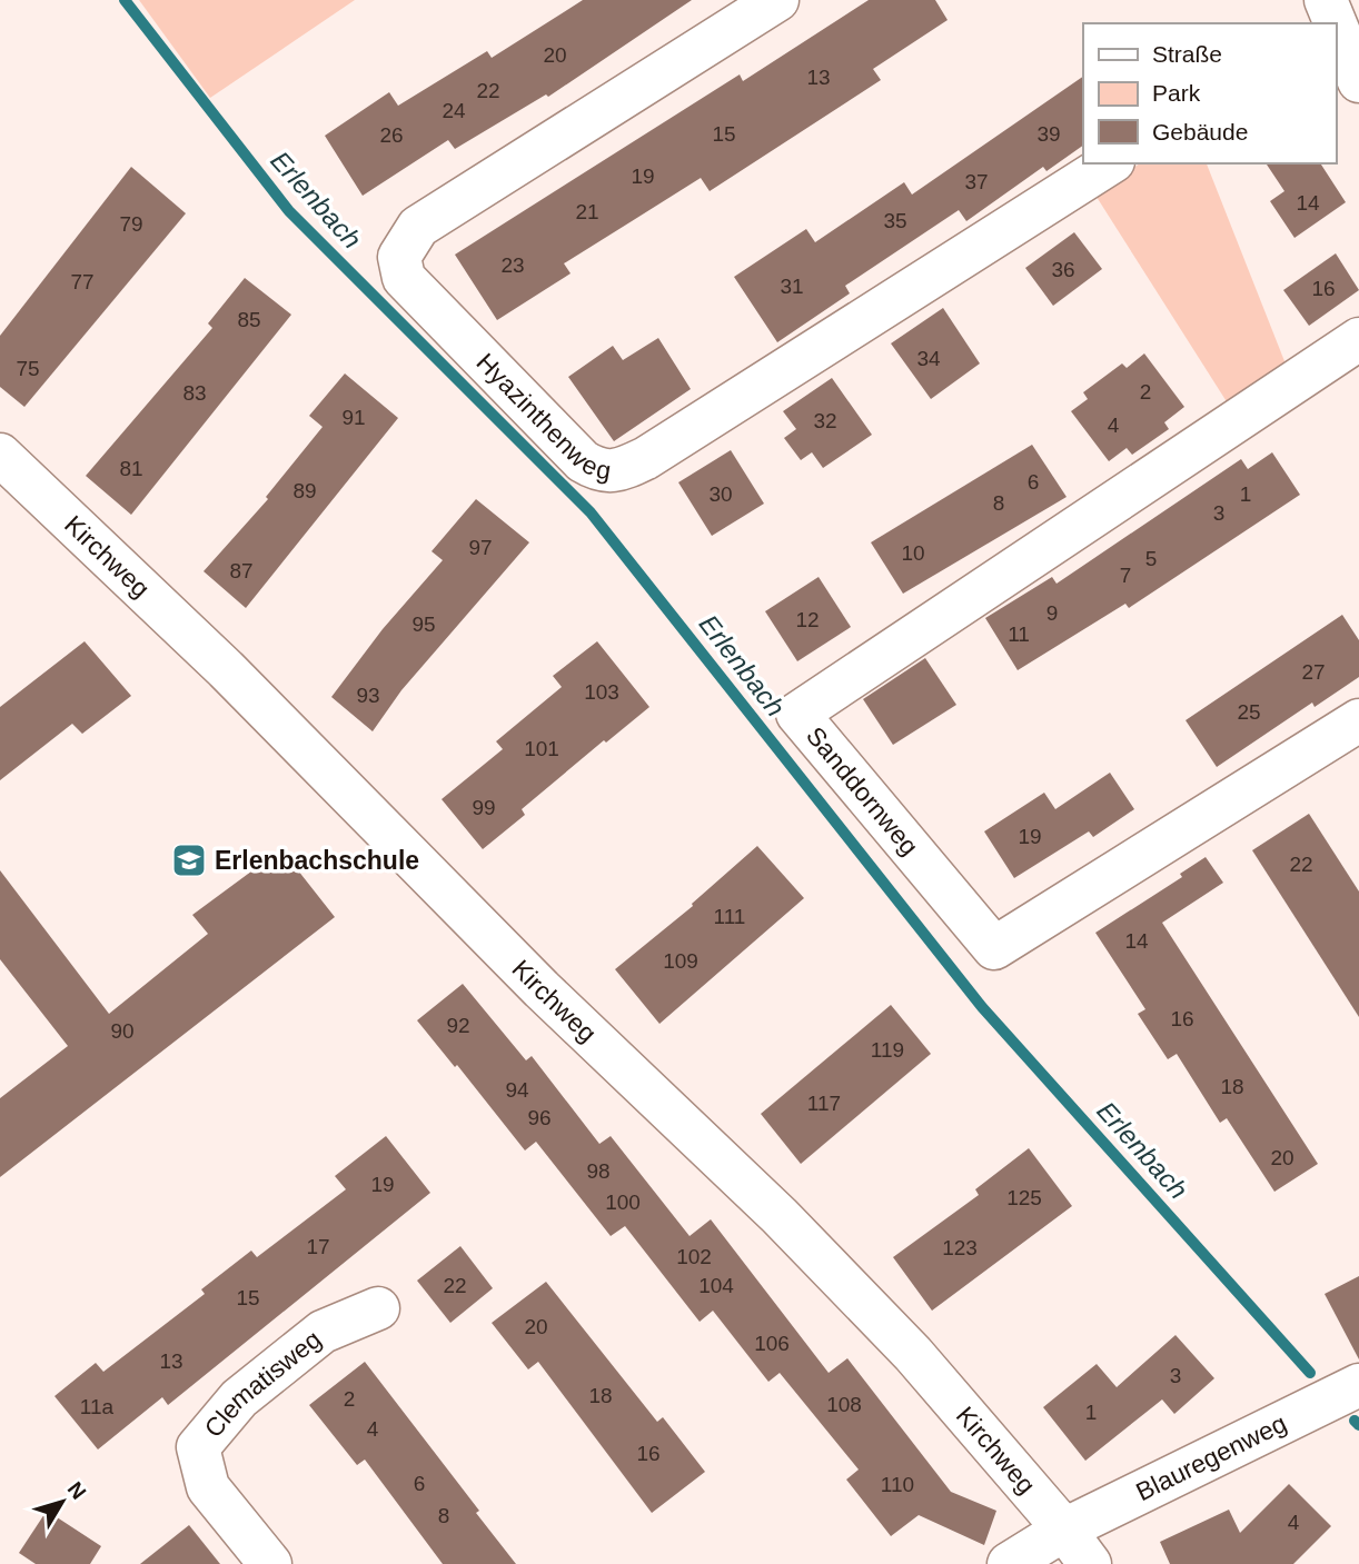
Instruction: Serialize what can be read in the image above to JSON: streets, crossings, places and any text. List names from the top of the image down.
{
  "streets": {
    "street": [
      "Hyazinthenweg",
      "Kirchweg",
      "Sanddornweg",
      "Clematisweg",
      "Blauregenweg"
    ]
  },
  "crossings": [
    ["Kirchweg", "Blauregenweg"]
  ],
  "water": ["Erlenbach"],
  "places": {
    "school or university": ["Erlenbachschule"]
  },
  "house_numbers": [
    "20",
    "13",
    "22",
    "24",
    "15",
    "39",
    "26",
    "19",
    "37",
    "14",
    "21",
    "35",
    "79",
    "23",
    "36",
    "77",
    "31",
    "16",
    "85",
    "34",
    "75",
    "2",
    "83",
    "91",
    "32",
    "4",
    "81",
    "6",
    "89",
    "30",
    "1",
    "8",
    "3",
    "97",
    "10",
    "5",
    "87",
    "7",
    "9",
    "12",
    "95",
    "11",
    "27",
    "103",
    "93",
    "25",
    "101",
    "99",
    "19",
    "22",
    "111",
    "14",
    "109",
    "16",
    "92",
    "90",
    "119",
    "18",
    "94",
    "117",
    "96",
    "20",
    "98",
    "19",
    "125",
    "100",
    "17",
    "123",
    "102",
    "22",
    "104",
    "15",
    "20",
    "106",
    "13",
    "3",
    "18",
    "2",
    "108",
    "11a",
    "1",
    "4",
    "16",
    "6",
    "110",
    "8",
    "4"
  ],
  "legend": ["Straße", "Park", "Gebäude"],
  "north": "top right"
}
